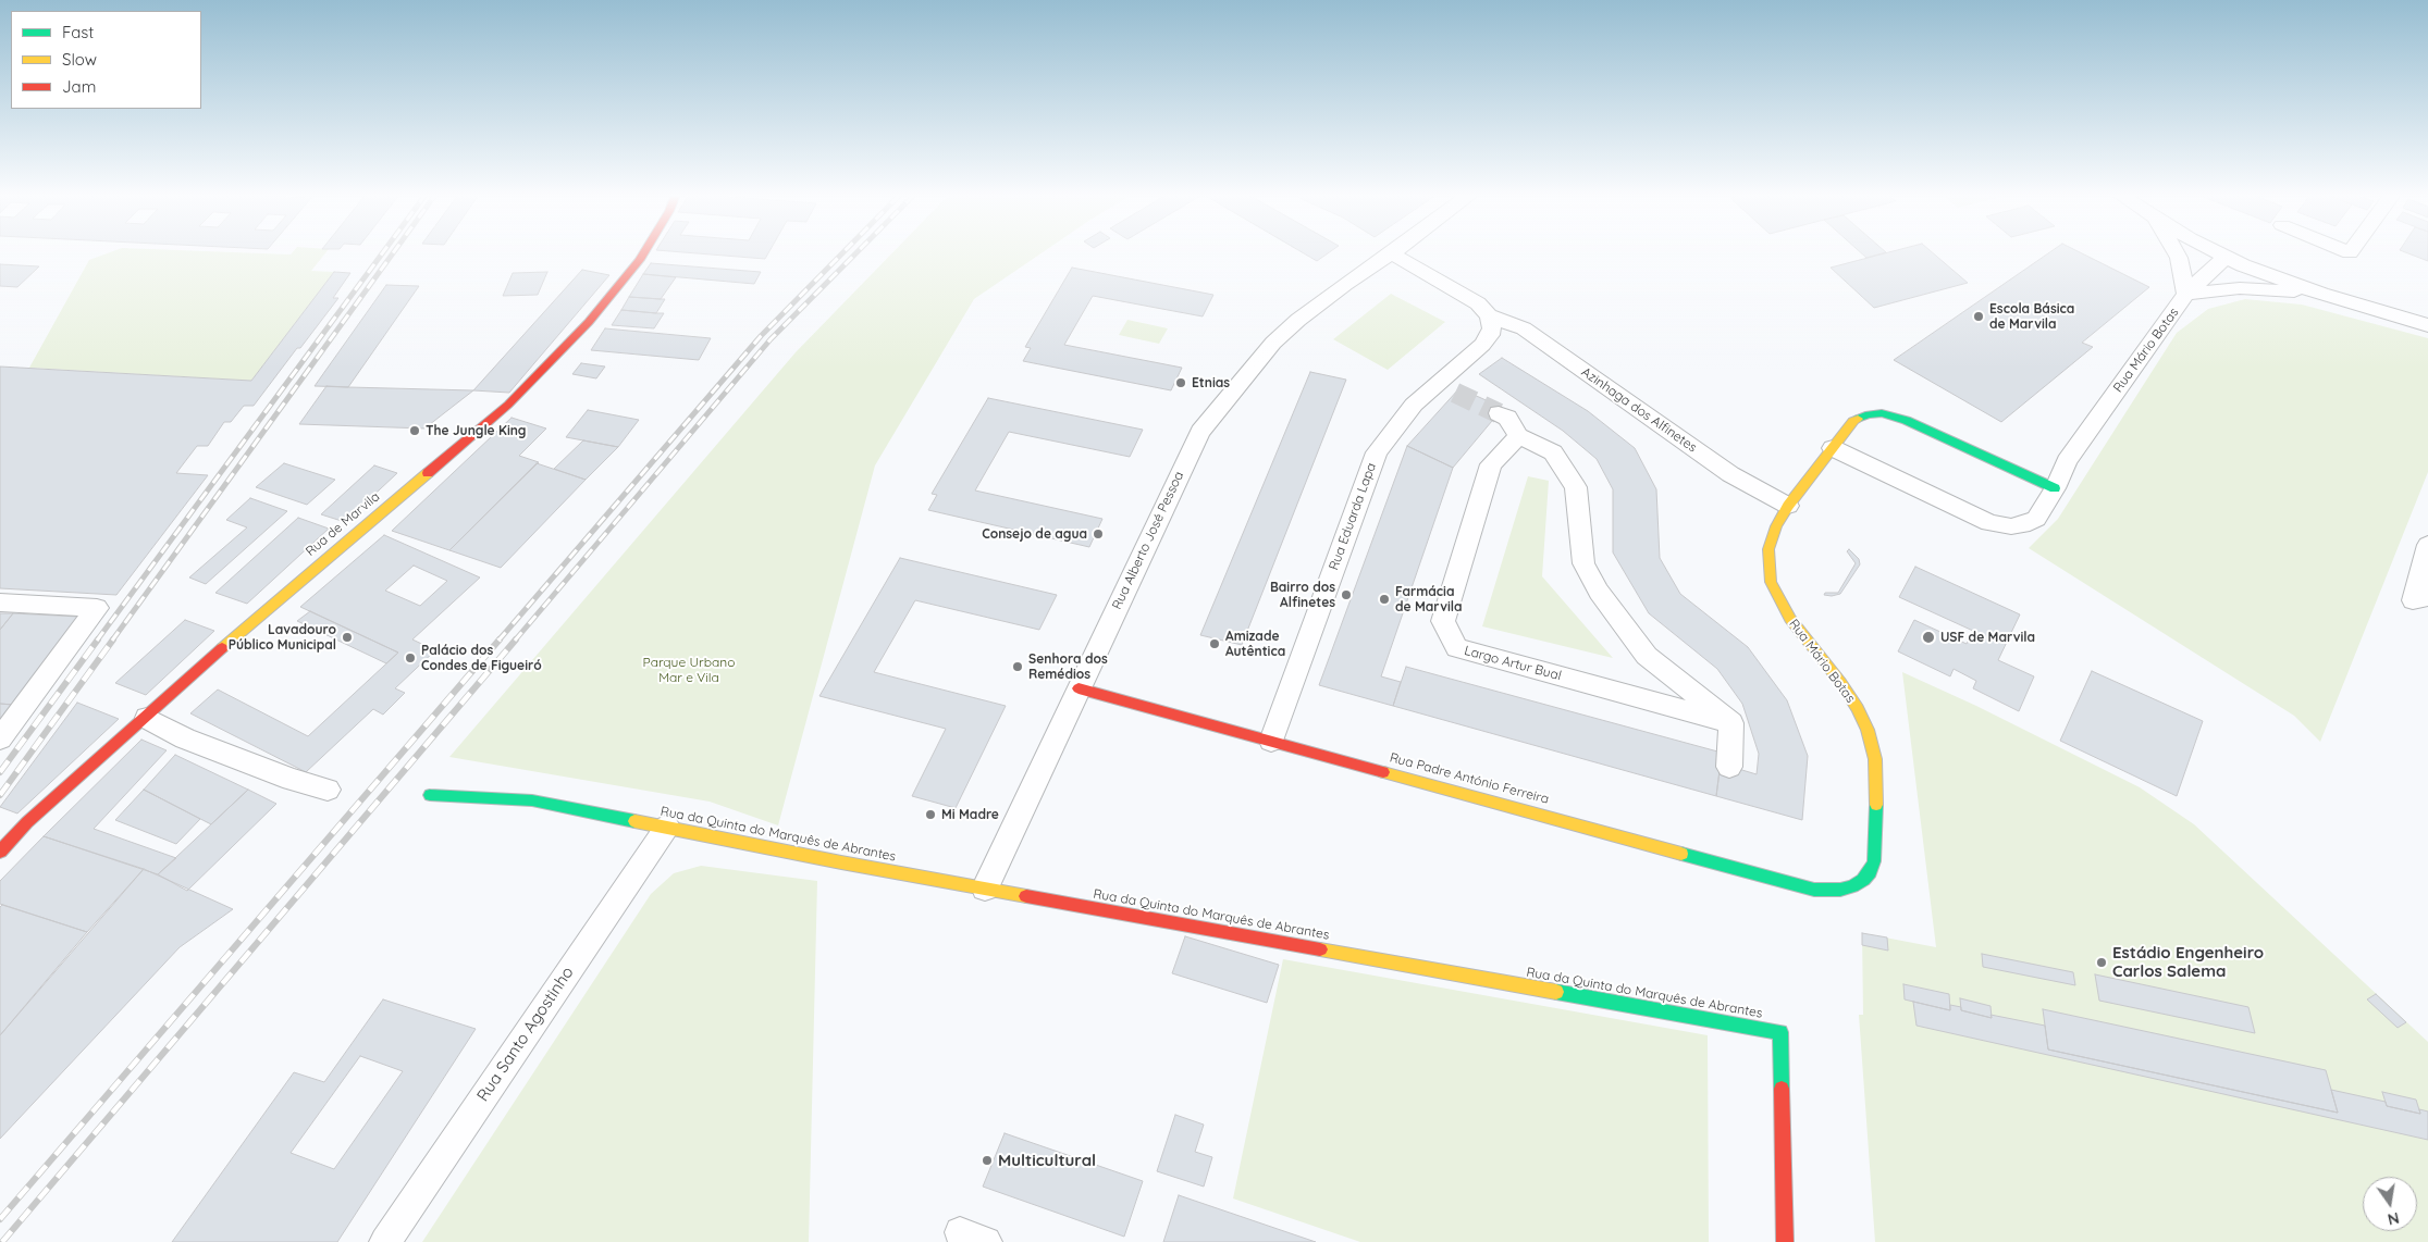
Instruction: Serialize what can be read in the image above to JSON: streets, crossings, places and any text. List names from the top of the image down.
{
  "streets": {
    "street": [
      "Rua Mário Botas",
      "Azinhaga dos Alfinetes",
      "Rua Eduarda Lapa",
      "Rua de Marvila",
      "Rua Alberto José Pessoa",
      "Largo Artur Bual",
      "Rua Padre António Ferreira",
      "Rua da Quinta do Marquês de Abrantes",
      "Rua Santo Agostinho"
    ]
  },
  "crossings": [
    ["Rua Mário Botas", "Azinhaga dos Alfinetes"],
    ["Rua Mário Botas", "Rua Padre António Ferreira"],
    ["Azinhaga dos Alfinetes", "Rua Eduarda Lapa"],
    ["Rua Eduarda Lapa", "Rua Padre António Ferreira"],
    ["Rua Alberto José Pessoa", "Rua Padre António Ferreira"],
    ["Rua Alberto José Pessoa", "Rua da Quinta do Marquês de Abrantes"],
    ["Rua da Quinta do Marquês de Abrantes", "Rua Santo Agostinho"]
  ],
  "parks": ["Parque Urbano Mar e Vila"],
  "places": [
    "Escola Básica de Marvila",
    "Etnias",
    "The Jungle King",
    "Consejo de agua",
    "Bairro dos Alfinetes",
    "Farmácia de Marvila",
    "Lavadouro Público Municipal",
    "USF de Marvila",
    "Amizade Autêntica",
    "Palácio dos Condes de Figueiró",
    "Senhora dos Remédios",
    "Mi Madre",
    "Estádio Engenheiro Carlos Salema",
    "Multicultural"
  ],
  "legend": ["Fast", "Slow", "Jam"],
  "north": "bottom"
}
